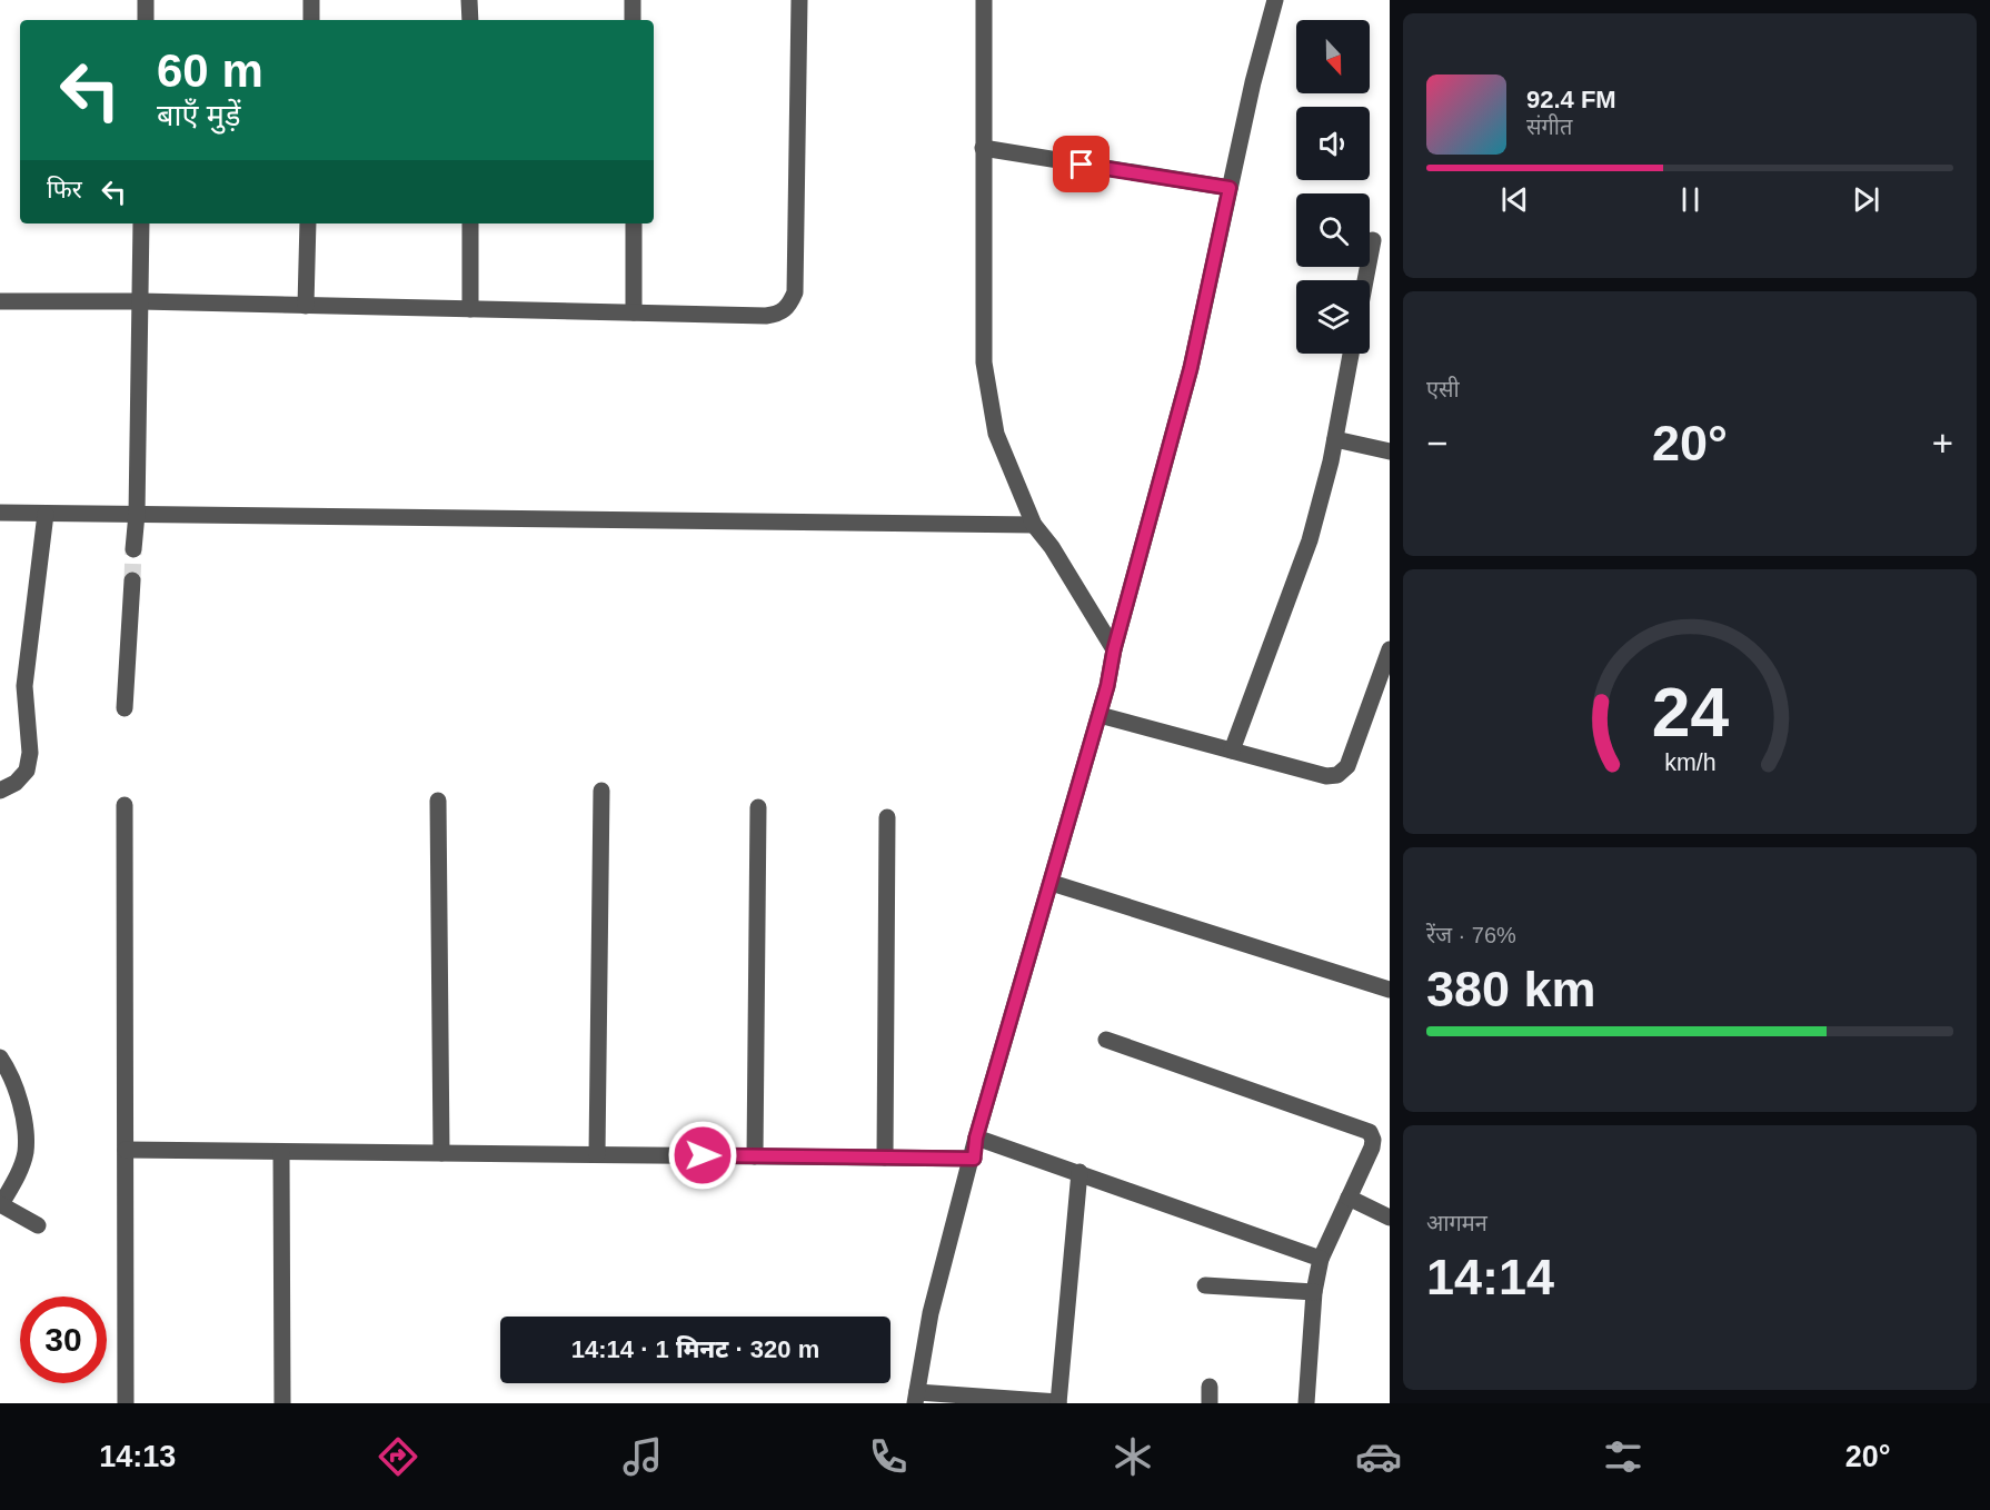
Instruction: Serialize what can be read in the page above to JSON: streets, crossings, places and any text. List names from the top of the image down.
{
  "north": "bottom",
  "page": {
    "turn": ["60 m", "बाएँ मुड़ें"],
    "song": ["92.4 FM", "संगीत"],
    "then": "फिर",
    "tile": [
      "एसी",
      ["रेंज · 76%", "380 km"],
      ["आगमन", "14:14"]
    ],
    "heat": ["−", "20°", "+"],
    "limit": "30",
    "trip": "14:14 · 1 मिनट · 320 m",
    "tabs": ["14:13", "20°"],
    "gauge": ["24", "km/h"]
  }
}
